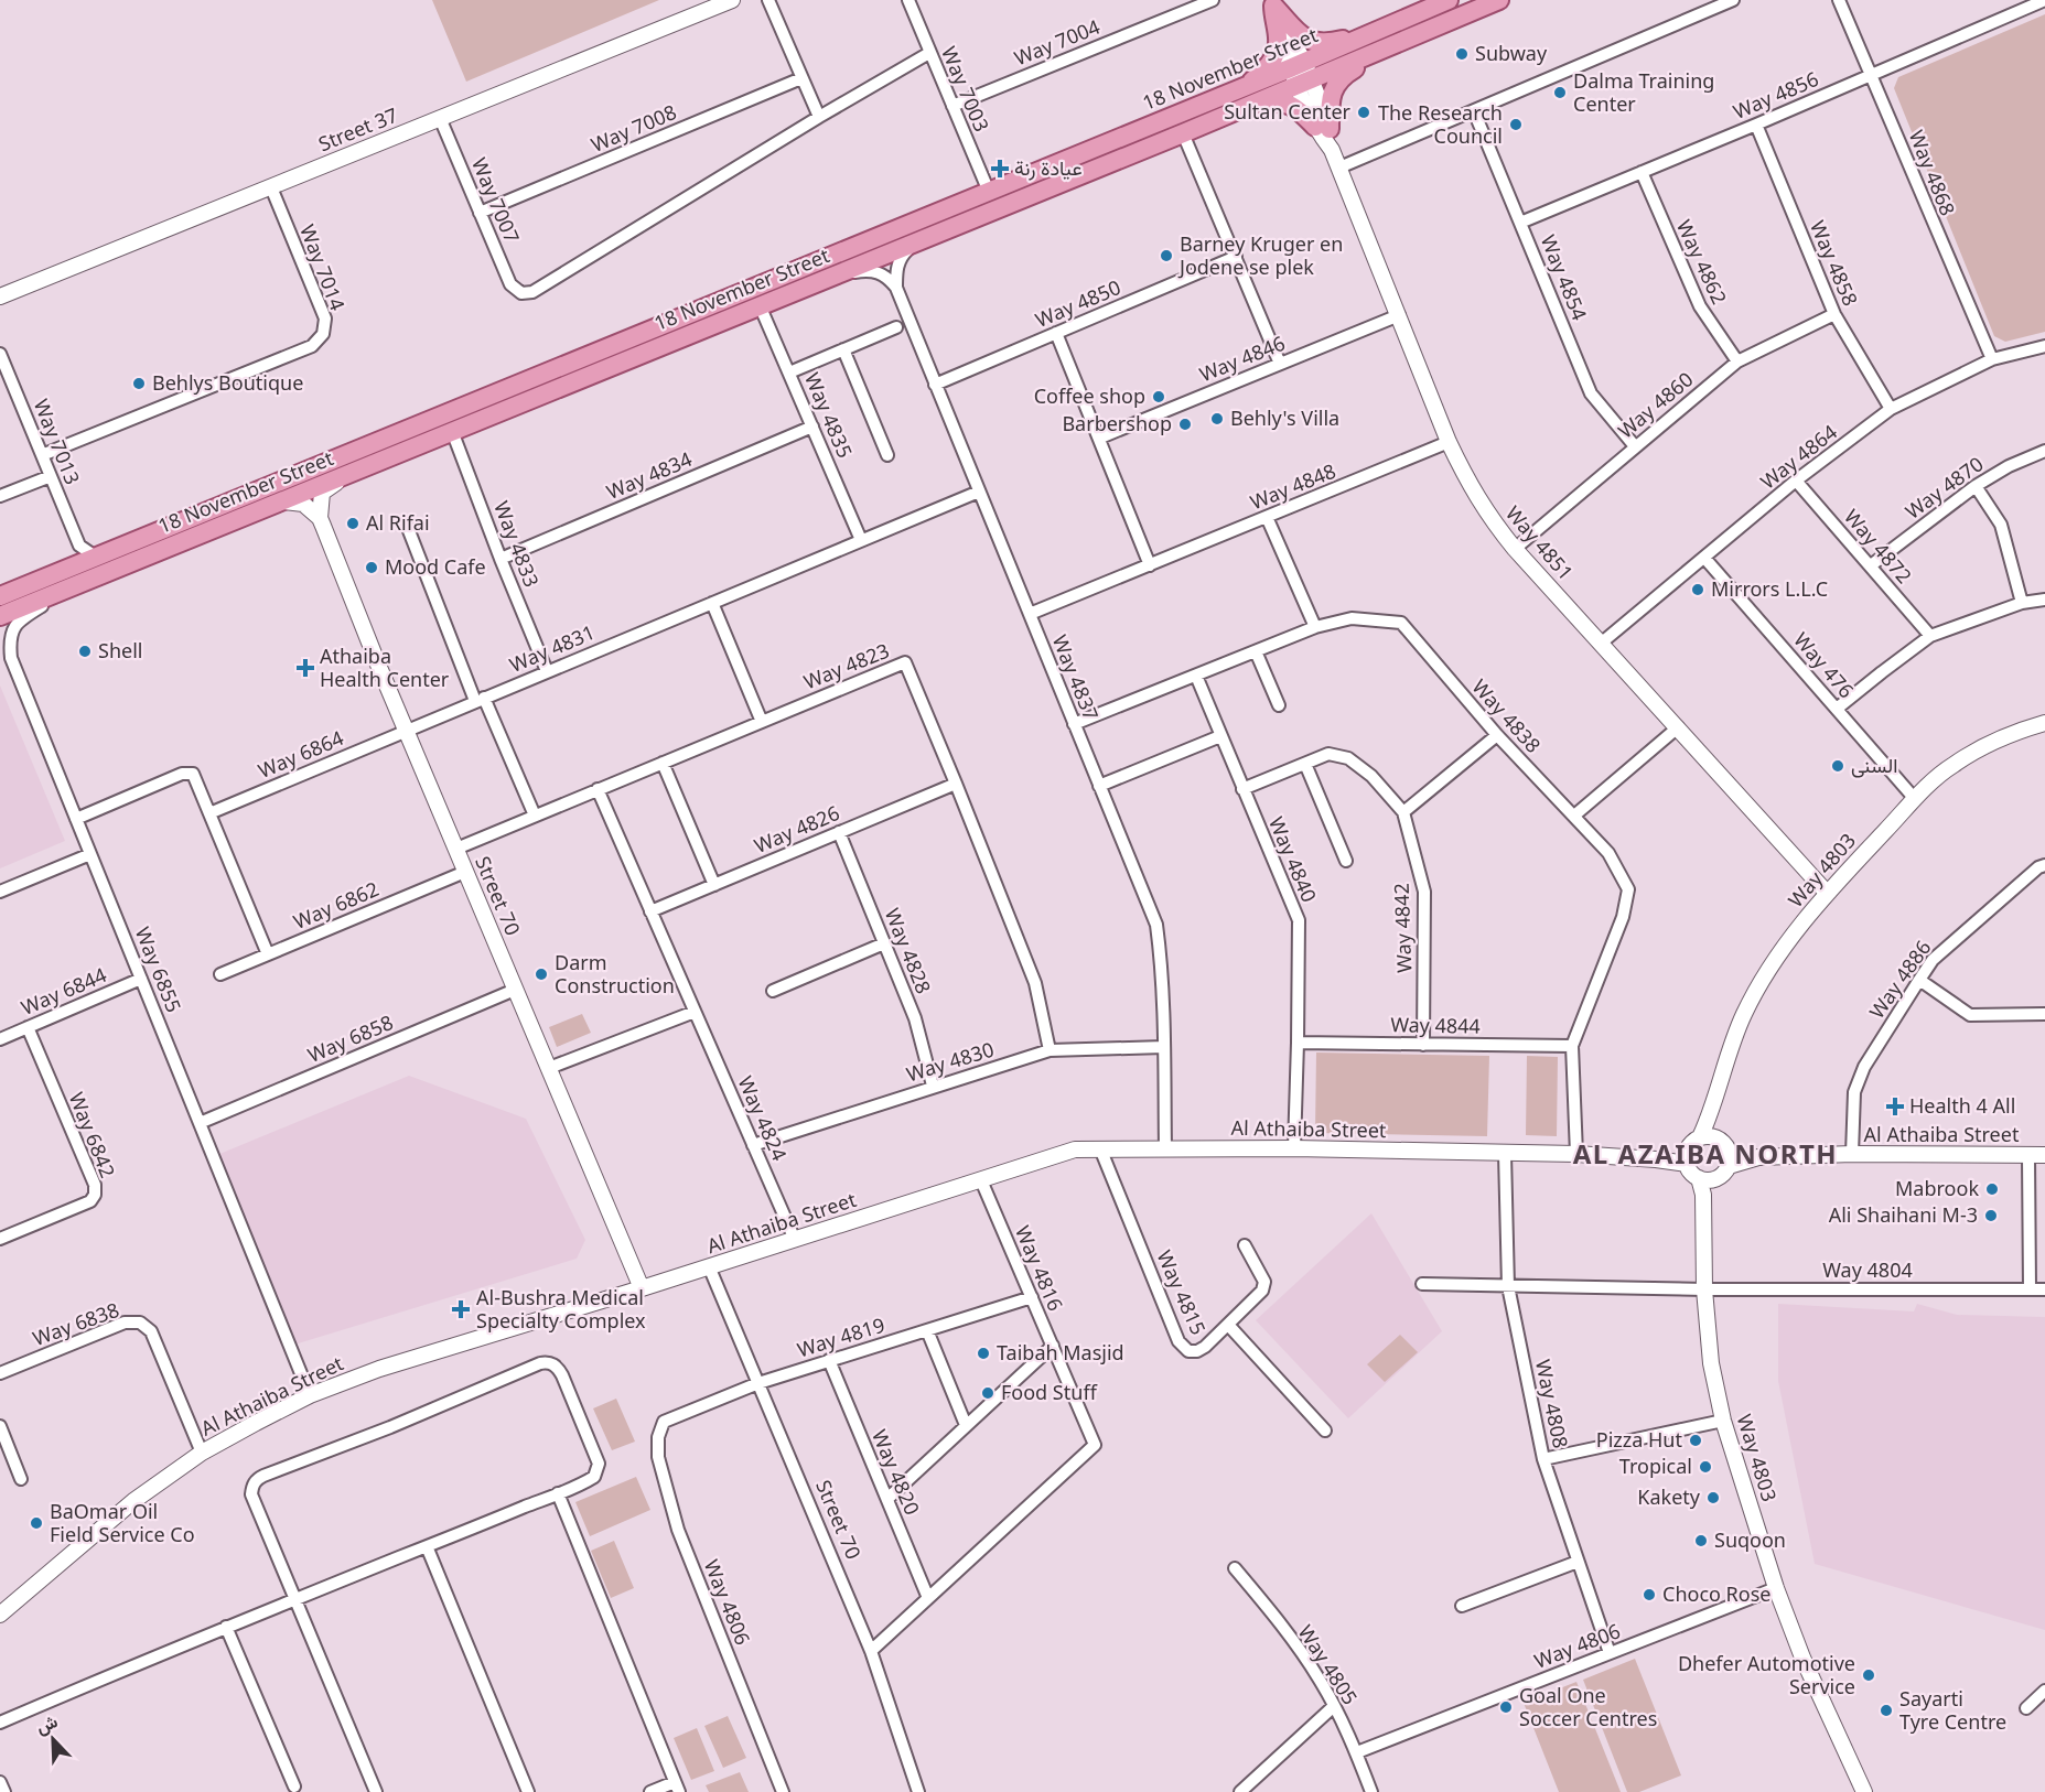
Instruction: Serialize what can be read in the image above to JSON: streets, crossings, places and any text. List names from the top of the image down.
{
  "streets": {
    "main road": ["18 November Street"],
    "street": [
      "Way 7004",
      "Way 7003",
      "Way 4856",
      "Way 7008",
      "Street 37",
      "Way 4868",
      "Way 7007",
      "Way 4862",
      "Way 4858",
      "Way 7014",
      "Way 4854",
      "Way 4850",
      "Way 4846",
      "Way 4860",
      "Way 4835",
      "Way 7013",
      "Way 4864",
      "Way 4834",
      "Way 4848",
      "Way 4870",
      "Way 4851",
      "Way 4833",
      "Way 4872",
      "Way 4831",
      "Way 476",
      "Way 4823",
      "Way 4837",
      "Way 4838",
      "Way 6864",
      "Way 4826",
      "Way 4840",
      "Way 4803",
      "Street 70",
      "Way 6862",
      "Way 4842",
      "Way 4828",
      "Way 6855",
      "Way 4886",
      "Way 6844",
      "Way 4844",
      "Way 6858",
      "Way 4830",
      "Way 4824",
      "Al Athaiba Street",
      "Way 6842",
      "Way 4816",
      "Way 4804",
      "Way 4815",
      "Way 6838",
      "Way 4819",
      "Way 4808",
      "Way 4820",
      "Way 4806",
      "Way 4805"
    ]
  },
  "crossings": [
    ["Way 7004", "Way 7003"],
    ["18 November Street", "Way 7003"],
    ["18 November Street", "Way 4835"],
    ["18 November Street", "Way 4851"],
    ["18 November Street", "Way 4833"],
    ["18 November Street", "Way 4837"],
    ["18 November Street", "Way 6855"],
    ["Way 4856", "Way 4868"],
    ["Way 4856", "Way 4862"],
    ["Way 4856", "Way 4858"],
    ["Way 4856", "Way 4854"],
    ["Way 7008", "Way 7007"],
    ["Street 37", "Way 7007"],
    ["Street 37", "Way 7014"],
    ["Way 4868", "Way 4864"],
    ["Way 4862", "Way 4860"],
    ["Way 4858", "Way 4860"],
    ["Way 4858", "Way 4864"],
    ["Way 7014", "Way 7013"],
    ["Way 4854", "Way 4860"],
    ["Way 4850", "Way 4837"],
    ["Way 4846", "Way 4851"],
    ["Way 4860", "Way 4851"],
    ["Way 4835", "Way 4834"],
    ["Way 4835", "Way 4831"],
    ["Way 4864", "Way 4851"],
    ["Way 4864", "Way 4872"],
    ["Way 4864", "Way 476"],
    ["Way 4834", "Way 4833"],
    ["Way 4848", "Way 4851"],
    ["Way 4848", "Way 4837"],
    ["Way 4870", "Way 4872"],
    ["Way 4851", "Way 4803"],
    ["Way 4833", "Way 4831"],
    ["Way 4831", "Way 4837"],
    ["Way 4831", "Way 6864"],
    ["Way 4831", "Street 70"],
    ["Way 476", "Way 4803"],
    ["Way 4823", "Way 4826"],
    ["Way 4823", "Street 70"],
    ["Way 4823", "Way 4830"],
    ["Way 4823", "Way 4824"],
    ["Way 4837", "Way 4838"],
    ["Way 4837", "Way 4830"],
    ["Way 4837", "Al Athaiba Street"],
    ["Way 4838", "Way 4840"],
    ["Way 4838", "Way 4844"],
    ["Way 4838", "Al Athaiba Street"],
    ["Way 6864", "Street 70"],
    ["Way 4826", "Way 4828"],
    ["Way 4826", "Way 4824"],
    ["Way 4840", "Way 4842"],
    ["Way 4840", "Way 4844"],
    ["Way 4840", "Al Athaiba Street"],
    ["Way 4803", "Al Athaiba Street"],
    ["Way 4803", "Way 4804"],
    ["Way 4803", "Way 4806"],
    ["Street 70", "Way 6862"],
    ["Street 70", "Way 6858"],
    ["Street 70", "Al Athaiba Street"],
    ["Street 70", "Way 4819"],
    ["Way 4842", "Way 4844"],
    ["Way 4828", "Way 4830"],
    ["Way 6855", "Way 6844"],
    ["Way 6855", "Way 6858"],
    ["Way 6855", "Al Athaiba Street"],
    ["Way 4886", "Al Athaiba Street"],
    ["Way 6844", "Way 6842"],
    ["Way 4830", "Way 4824"],
    ["Way 4824", "Al Athaiba Street"],
    ["Al Athaiba Street", "Way 4816"],
    ["Al Athaiba Street", "Way 4815"],
    ["Al Athaiba Street", "Way 6838"],
    ["Al Athaiba Street", "Way 4808"],
    ["Way 4816", "Way 4819"],
    ["Way 4816", "Way 4820"],
    ["Way 4804", "Way 4808"],
    ["Way 4819", "Way 4820"],
    ["Way 4819", "Way 4806"],
    ["Way 4808", "Way 4806"],
    ["Way 4806", "Way 4805"]
  ],
  "districts": ["AL AZAIBA NORTH"],
  "places": {
    "other": [
      "Subway",
      "Dalma Training Center",
      "Sultan Center",
      "The Research Council",
      "Barney Kruger en Jodene se plek",
      "Behlys Boutique",
      "Coffee shop",
      "Behly's Villa",
      "Barbershop",
      "Al Rifai",
      "Mood Cafe",
      "Mirrors L.L.C",
      "Shell",
      "السنى",
      "Darm Construction",
      "Mabrook",
      "Ali Shaihani M-3",
      "Taibah Masjid",
      "Food Stuff",
      "Pizza Hut",
      "Tropical",
      "Kakety",
      "BaOmar Oil Field Service Co",
      "Suqoon",
      "Choco Rose",
      "Dhefer Automotive Service",
      "Goal One Soccer Centres",
      "Sayarti Tyre Centre"
    ],
    "health": [
      "عيادة رنة",
      "Athaiba Health Center",
      "Health 4 All",
      "Al-Bushra Medical Specialty Complex"
    ]
  },
  "north": "top left"
}
